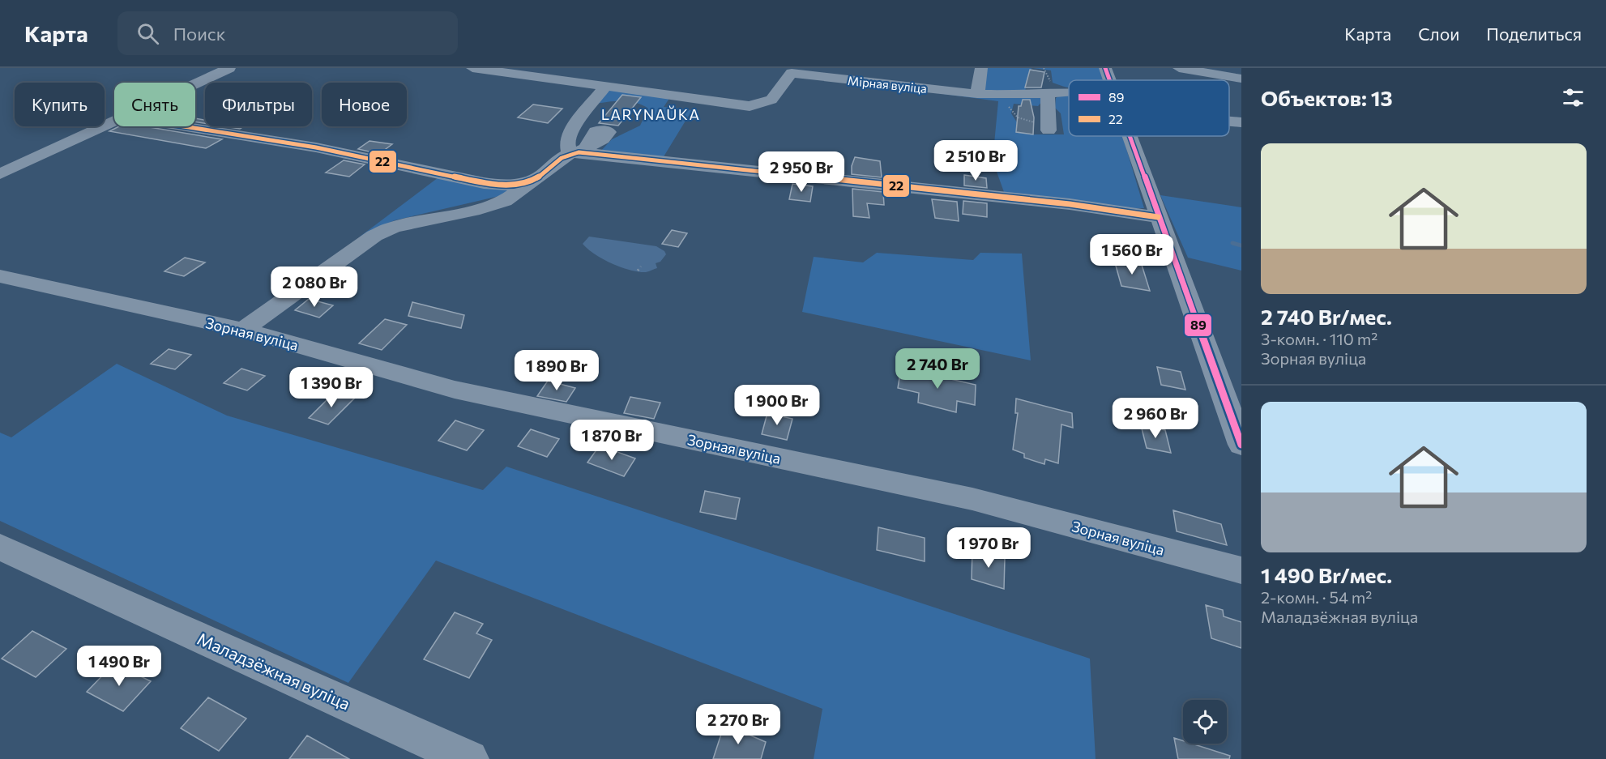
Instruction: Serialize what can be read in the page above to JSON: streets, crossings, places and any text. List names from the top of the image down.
{
  "streets": {
    "street": ["Мірная вуліца", "Зорная вуліца", "Маладзёжная вуліца"]
  },
  "districts": ["LARYNAŬKA"],
  "lines": ["transit line 89", "transit line 22"],
  "legend": ["89", "22"],
  "page": {
    "header": "Карта",
    "search": "Поиск",
    "nav": ["Карта", "Слои", "Поделиться"],
    "heading": "Объектов: 13",
    "chip": [
      "Купить",
      "Снять",
      "Фильтры",
      "Новое"
    ],
    "list": [
      {
        "name": "2 740 Br/мес.",
        "note": "3-комн. · 110 m² · Зорная вуліца"
      },
      {
        "name": "1 490 Br/мес.",
        "note": "2-комн. · 54 m² · Маладзёжная вуліца"
      }
    ],
    "price": [
      "2 510 Br",
      "2 950 Br",
      "1 560 Br",
      "2 080 Br",
      "2 740 Br",
      "1 890 Br",
      "1 390 Br",
      "1 900 Br",
      "2 960 Br",
      "1 870 Br",
      "1 970 Br",
      "1 490 Br",
      "2 270 Br"
    ]
  }
}
